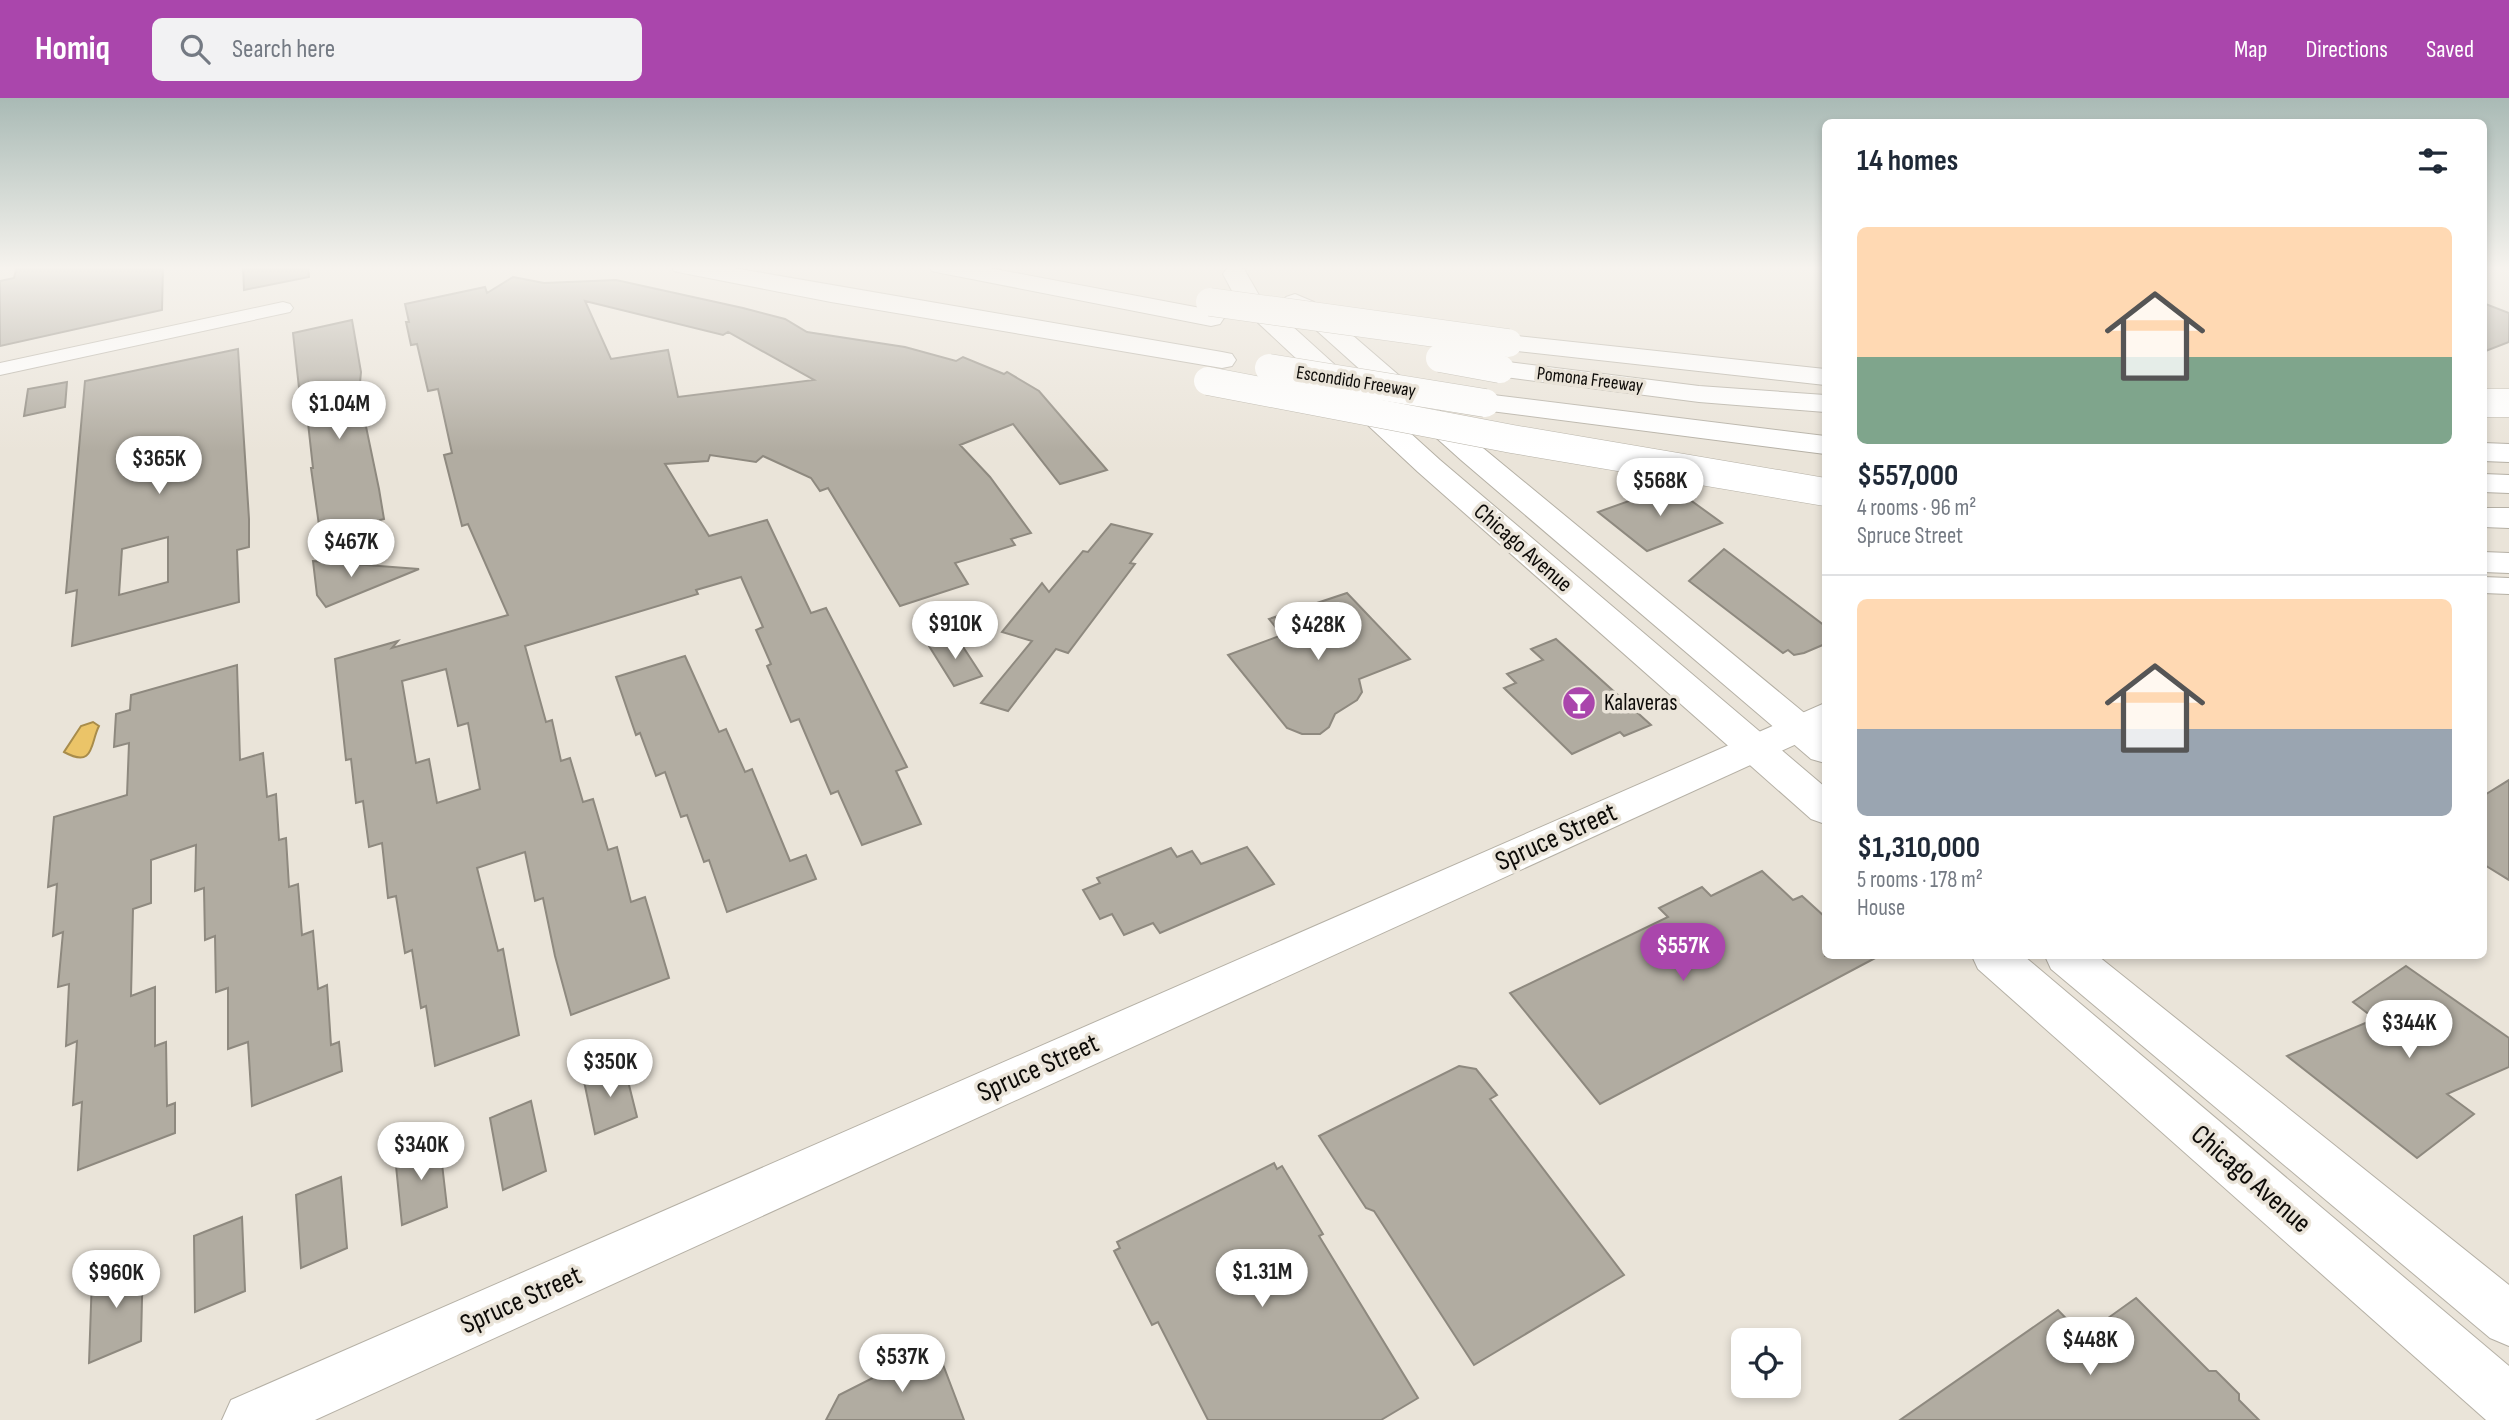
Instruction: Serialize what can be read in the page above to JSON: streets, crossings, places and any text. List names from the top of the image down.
{
  "streets": {
    "main road": [
      "Pomona Freeway",
      "Escondido Freeway",
      "Chicago Avenue",
      "Spruce Street"
    ]
  },
  "crossings": [
    ["Chicago Avenue", "Spruce Street"]
  ],
  "places": {
    "bar": ["Kalaveras"]
  },
  "page": {
    "header": "Homiq",
    "search": "Search here",
    "nav": ["Map", "Directions", "Saved"],
    "heading": "14 homes",
    "list": [
      {
        "name": "$557,000",
        "note": "4 rooms · 96 m² · Spruce Street"
      },
      {
        "name": "$1,310,000",
        "note": "5 rooms · 178 m² · House"
      }
    ],
    "price": [
      "$1.04M",
      "$365K",
      "$568K",
      "$467K",
      "$910K",
      "$428K",
      "$557K",
      "$344K",
      "$350K",
      "$340K",
      "$1.31M",
      "$960K",
      "$448K",
      "$537K"
    ]
  }
}
